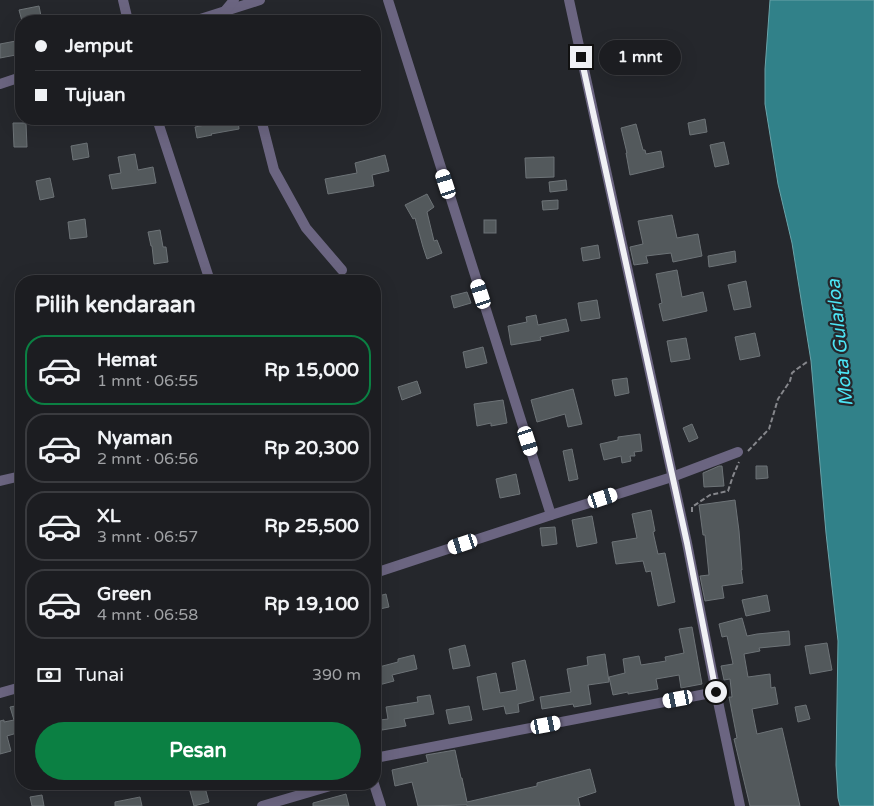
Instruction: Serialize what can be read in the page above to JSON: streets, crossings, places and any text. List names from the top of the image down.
{
  "water": ["Mota Gularloa"],
  "page": {
    "banner": ["Jemput", "Tujuan"],
    "bubble": "1 mnt",
    "heading": "Pilih kendaraan",
    "list": [
      {
        "name": "Hemat",
        "note": "1 mnt · 06:55",
        "value": "Rp 15,000"
      },
      {
        "name": "Nyaman",
        "note": "2 mnt · 06:56",
        "value": "Rp 20,300"
      },
      {
        "name": "XL",
        "note": "3 mnt · 06:57",
        "value": "Rp 25,500"
      },
      {
        "name": "Green",
        "note": "4 mnt · 06:58",
        "value": "Rp 19,100"
      }
    ],
    "pay": ["Tunai", "390 m"],
    "buttons": "Pesan"
  }
}
